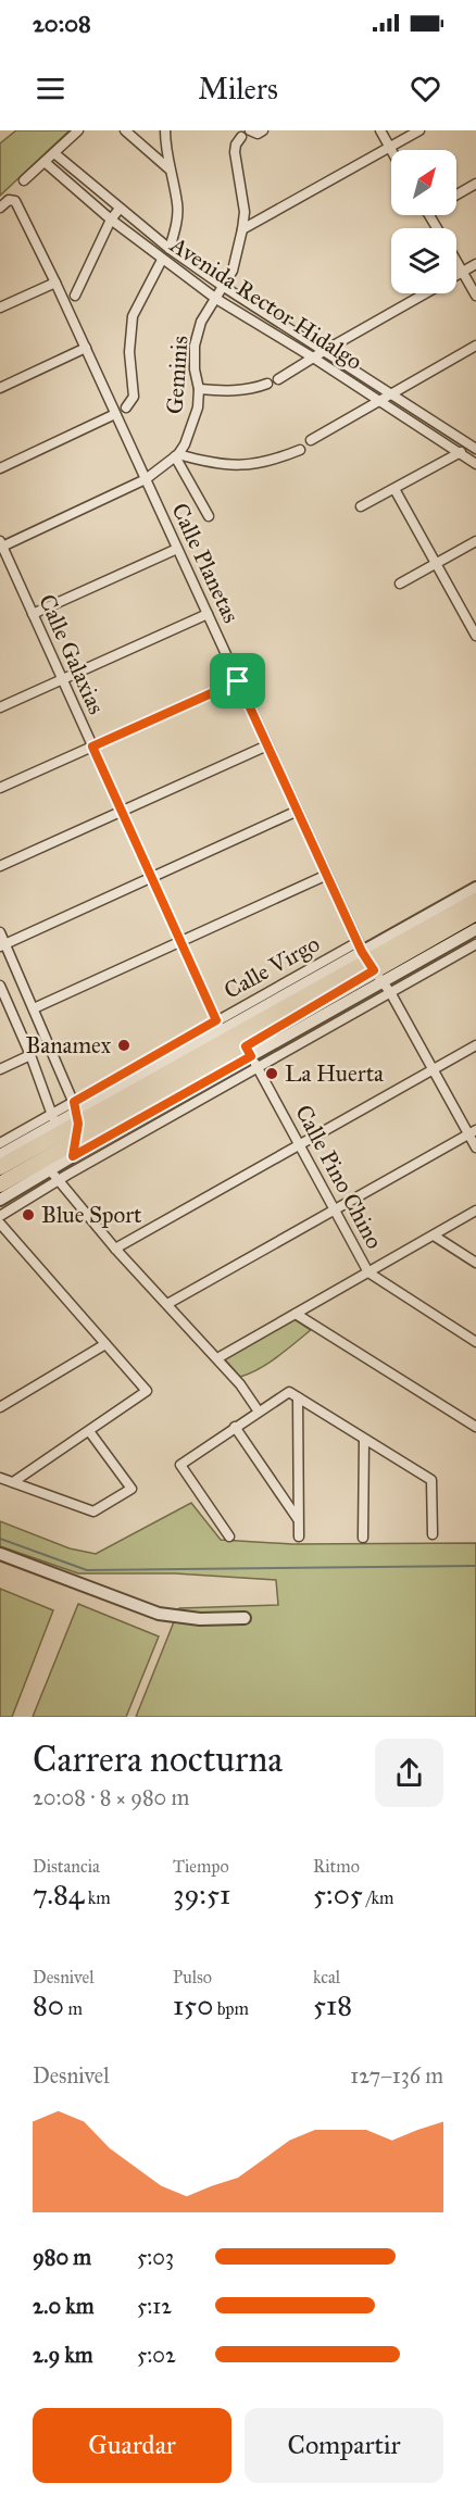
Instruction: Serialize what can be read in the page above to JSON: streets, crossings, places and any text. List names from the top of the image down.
{
  "streets": {
    "street": [
      "Avenida Rector Hidalgo",
      "Geminis",
      "Calle Planetas",
      "Calle Galaxias",
      "Calle Virgo",
      "Calle Pino Chino"
    ]
  },
  "crossings": [
    ["Avenida Rector Hidalgo", "Geminis"],
    ["Geminis", "Calle Planetas"],
    ["Geminis", "Calle Galaxias"],
    ["Calle Planetas", "Calle Virgo"],
    ["Calle Galaxias", "Calle Virgo"]
  ],
  "places": ["Banamex", "La Huerta", "Blue Sport"],
  "north": "top right",
  "page": {
    "status": "20:08",
    "header": "Milers",
    "heading": ["Carrera nocturna", "20:08 · 8 × 980 m"],
    "stats": [
      ["Distancia", "7.84 km"],
      ["Tiempo", "39:51"],
      ["Ritmo", "5:05 /km"],
      ["Desnivel", "80 m"],
      ["Pulso", "150 bpm"],
      ["kcal", "518"]
    ],
    "chart": ["Desnivel", "127–136 m"],
    "list": [
      {
        "name": "980 m",
        "note": "5:03"
      },
      {
        "name": "2.0 km",
        "note": "5:12"
      },
      {
        "name": "2.9 km",
        "note": "5:02"
      }
    ],
    "buttons": ["Guardar", "Compartir"]
  }
}
